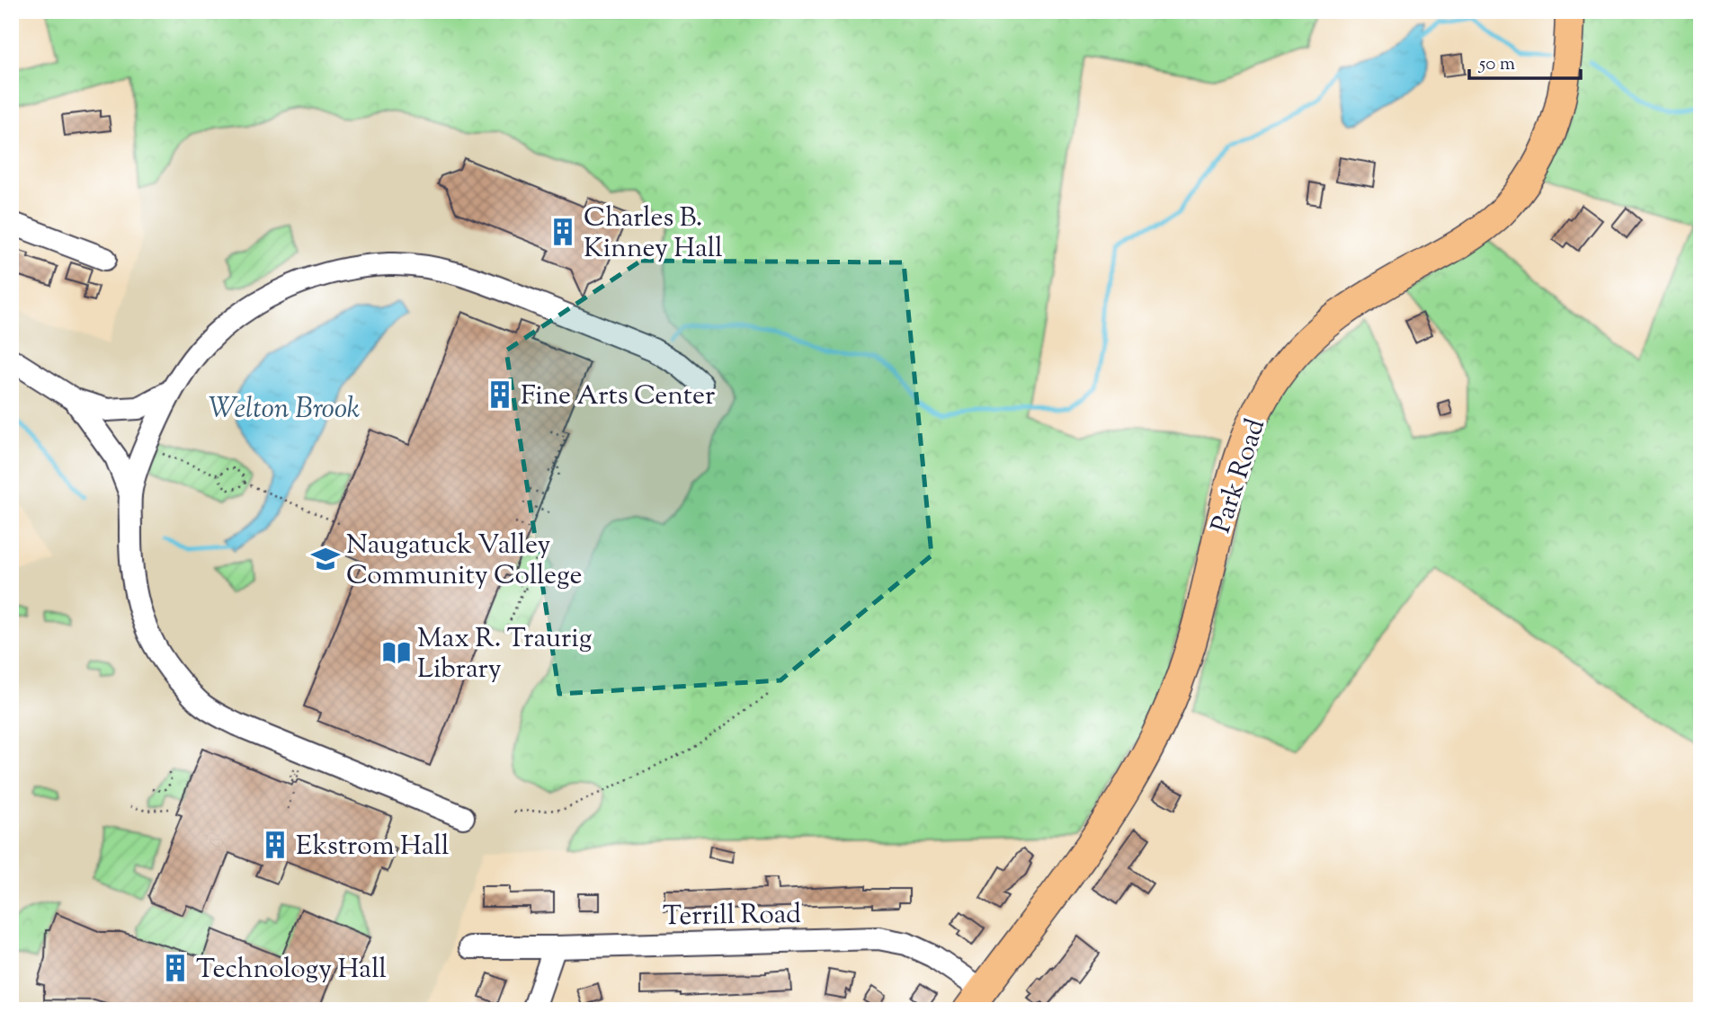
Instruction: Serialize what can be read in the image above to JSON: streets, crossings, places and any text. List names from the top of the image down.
{
  "streets": {
    "main road": ["Park Road"],
    "street": ["Terrill Road"]
  },
  "crossings": [
    ["Park Road", "Terrill Road"]
  ],
  "water": ["Welton Brook"],
  "places": {
    "building": [
      "Charles B. Kinney Hall",
      "Fine Arts Center",
      "Ekstrom Hall",
      "Technology Hall"
    ],
    "school or university": ["Naugatuck Valley Community College"],
    "library": ["Max R. Traurig Library"]
  },
  "scale_bar": "50 m"
}
